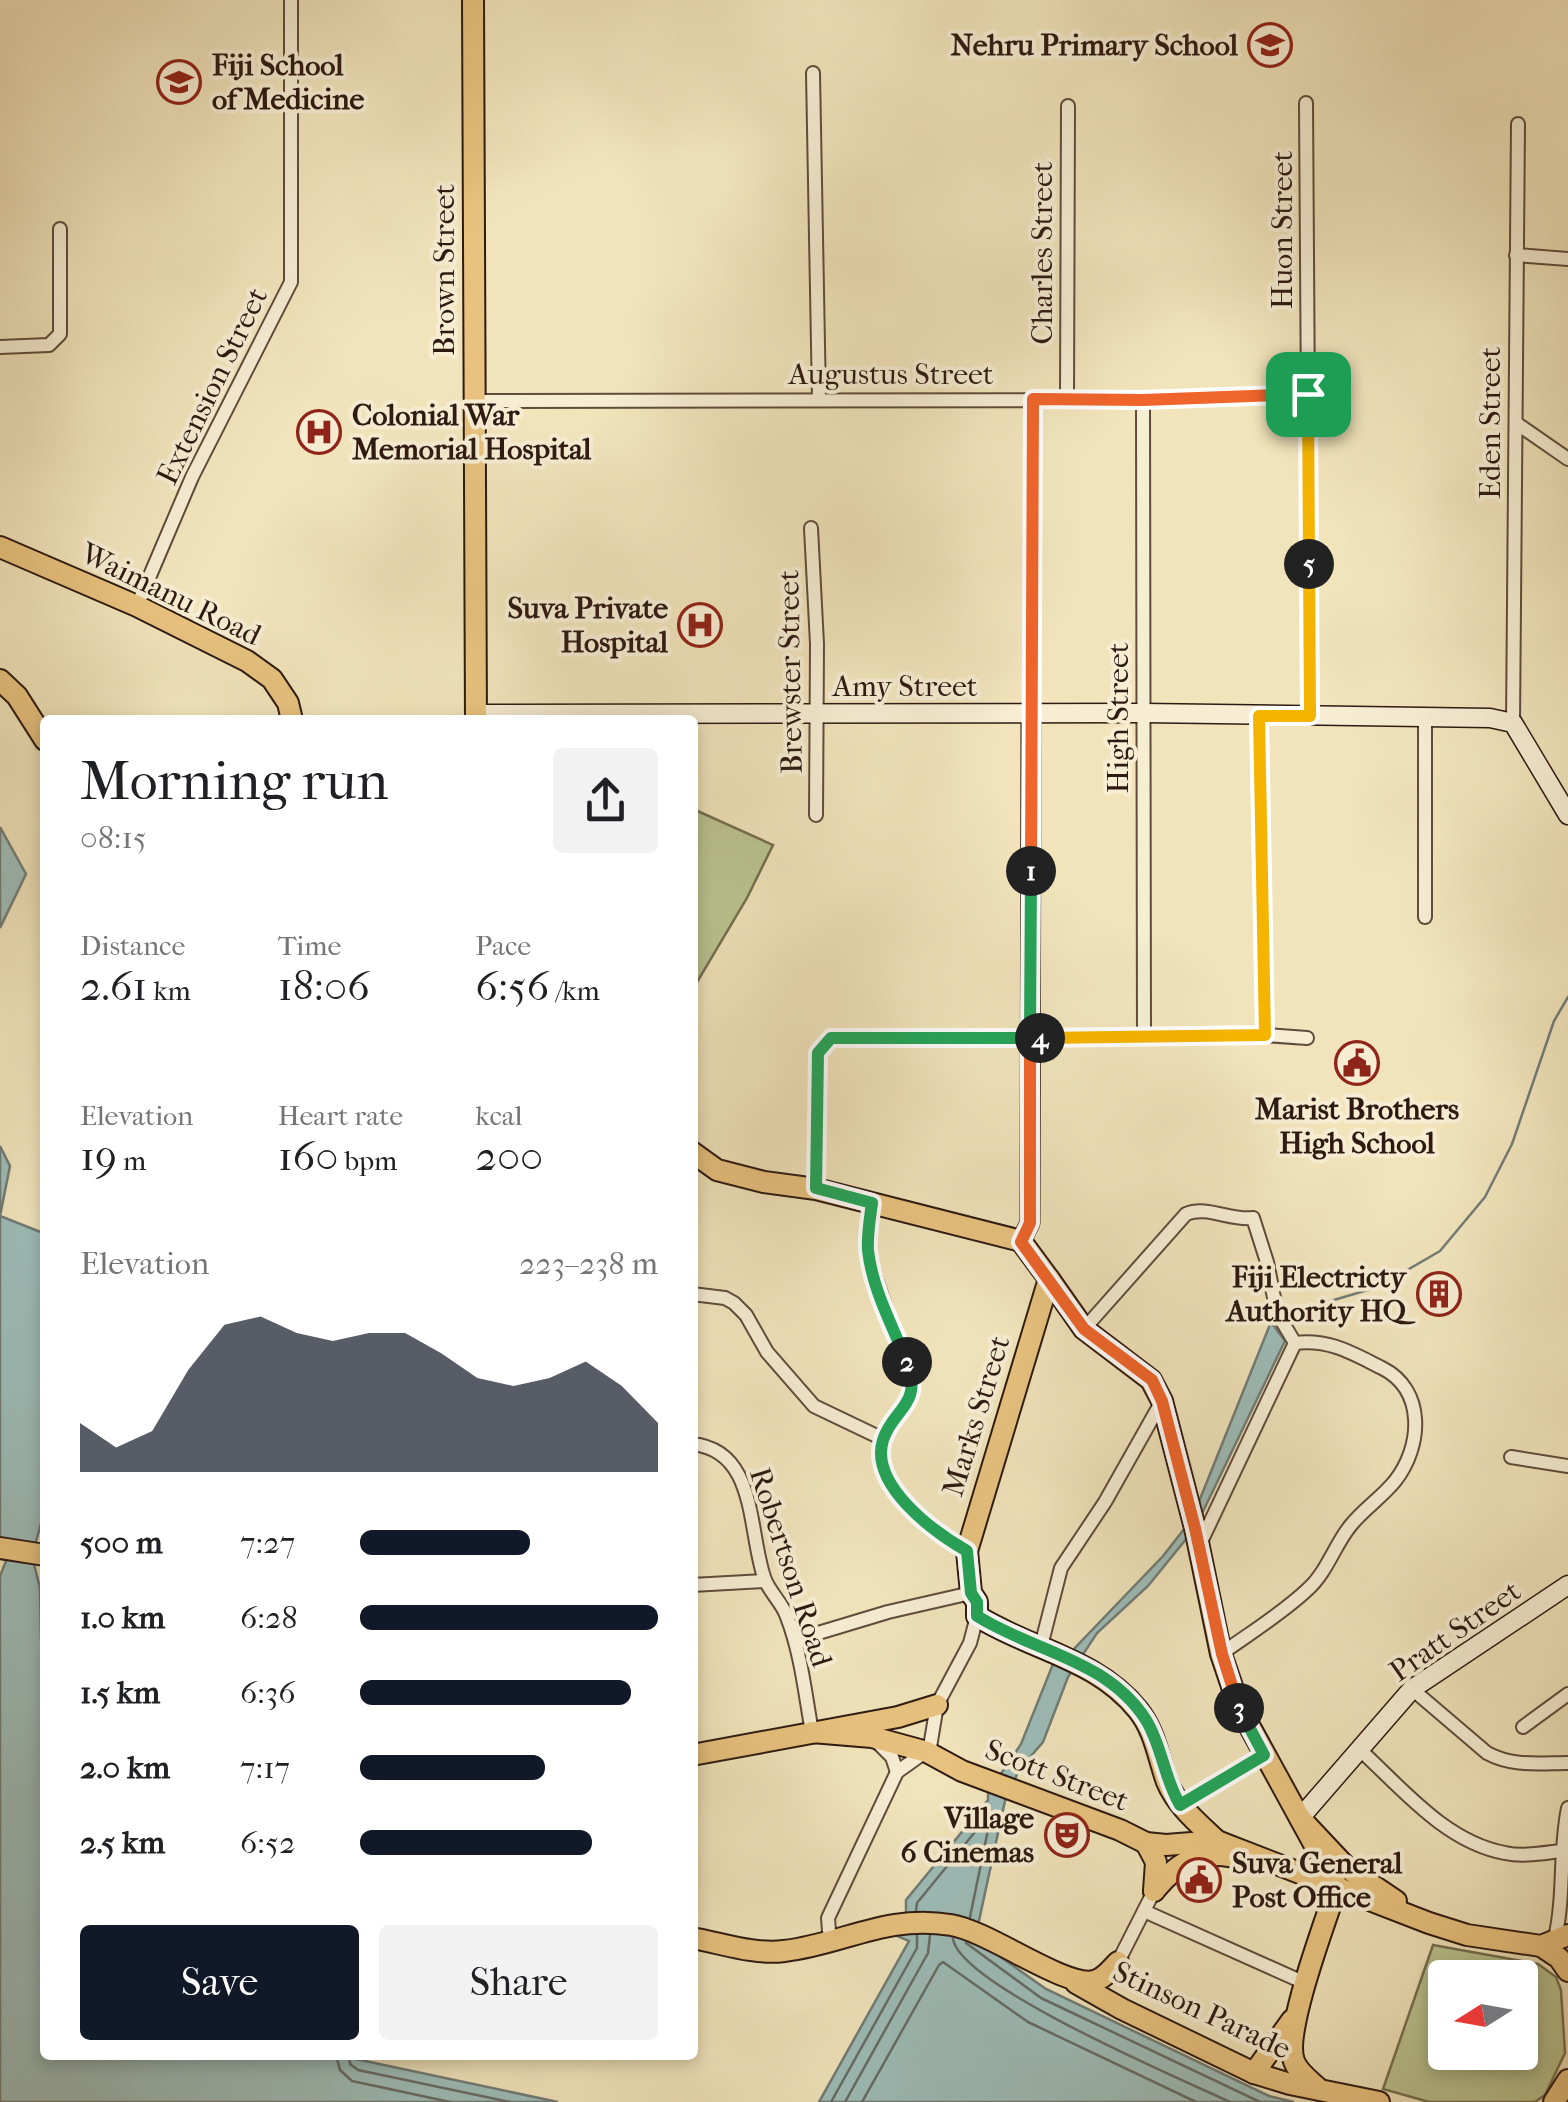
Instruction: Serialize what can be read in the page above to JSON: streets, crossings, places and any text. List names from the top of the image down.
{
  "streets": {
    "main road": [
      "Brown Street",
      "Waimanu Road",
      "Amy Street",
      "Marks Street",
      "Pratt Street",
      "Scott Street",
      "Stinson Parade"
    ],
    "street": [
      "Huon Street",
      "Charles Street",
      "Augustus Street",
      "Extension Street",
      "Eden Street",
      "Brewster Street",
      "High Street",
      "Robertson Road"
    ]
  },
  "crossings": [
    ["Huon Street", "Augustus Street"],
    ["Huon Street", "Amy Street"],
    ["Charles Street", "Augustus Street"],
    ["Brown Street", "Augustus Street"],
    ["Augustus Street", "High Street"],
    ["Extension Street", "Waimanu Road"],
    ["Eden Street", "Amy Street"],
    ["Brewster Street", "Amy Street"],
    ["Amy Street", "High Street"],
    ["Robertson Road", "Scott Street"]
  ],
  "places": {
    "school or university": ["Nehru Primary School", "Fiji School of Medicine"],
    "hospital": ["Colonial War Memorial Hospital", "Suva Private Hospital"],
    "public building": ["Marist Brothers High School", "Suva General Post Office"],
    "building": ["Fiji Electricty Authority HQ"],
    "theatre": ["Village 6 Cinemas"]
  },
  "north": "left",
  "page": {
    "pins": [
      "5",
      "1",
      "4",
      "2",
      "3"
    ],
    "heading": ["Morning run", "08:15"],
    "stats": [
      ["Distance", "2.61 km"],
      ["Time", "18:06"],
      ["Pace", "6:56 /km"],
      ["Elevation", "19 m"],
      ["Heart rate", "160 bpm"],
      ["kcal", "200"]
    ],
    "chart": ["Elevation", "223–238 m"],
    "list": [
      {
        "name": "500 m",
        "note": "7:27"
      },
      {
        "name": "1.0 km",
        "note": "6:28"
      },
      {
        "name": "1.5 km",
        "note": "6:36"
      },
      {
        "name": "2.0 km",
        "note": "7:17"
      },
      {
        "name": "2.5 km",
        "note": "6:52"
      }
    ],
    "buttons": ["Save", "Share"]
  }
}
